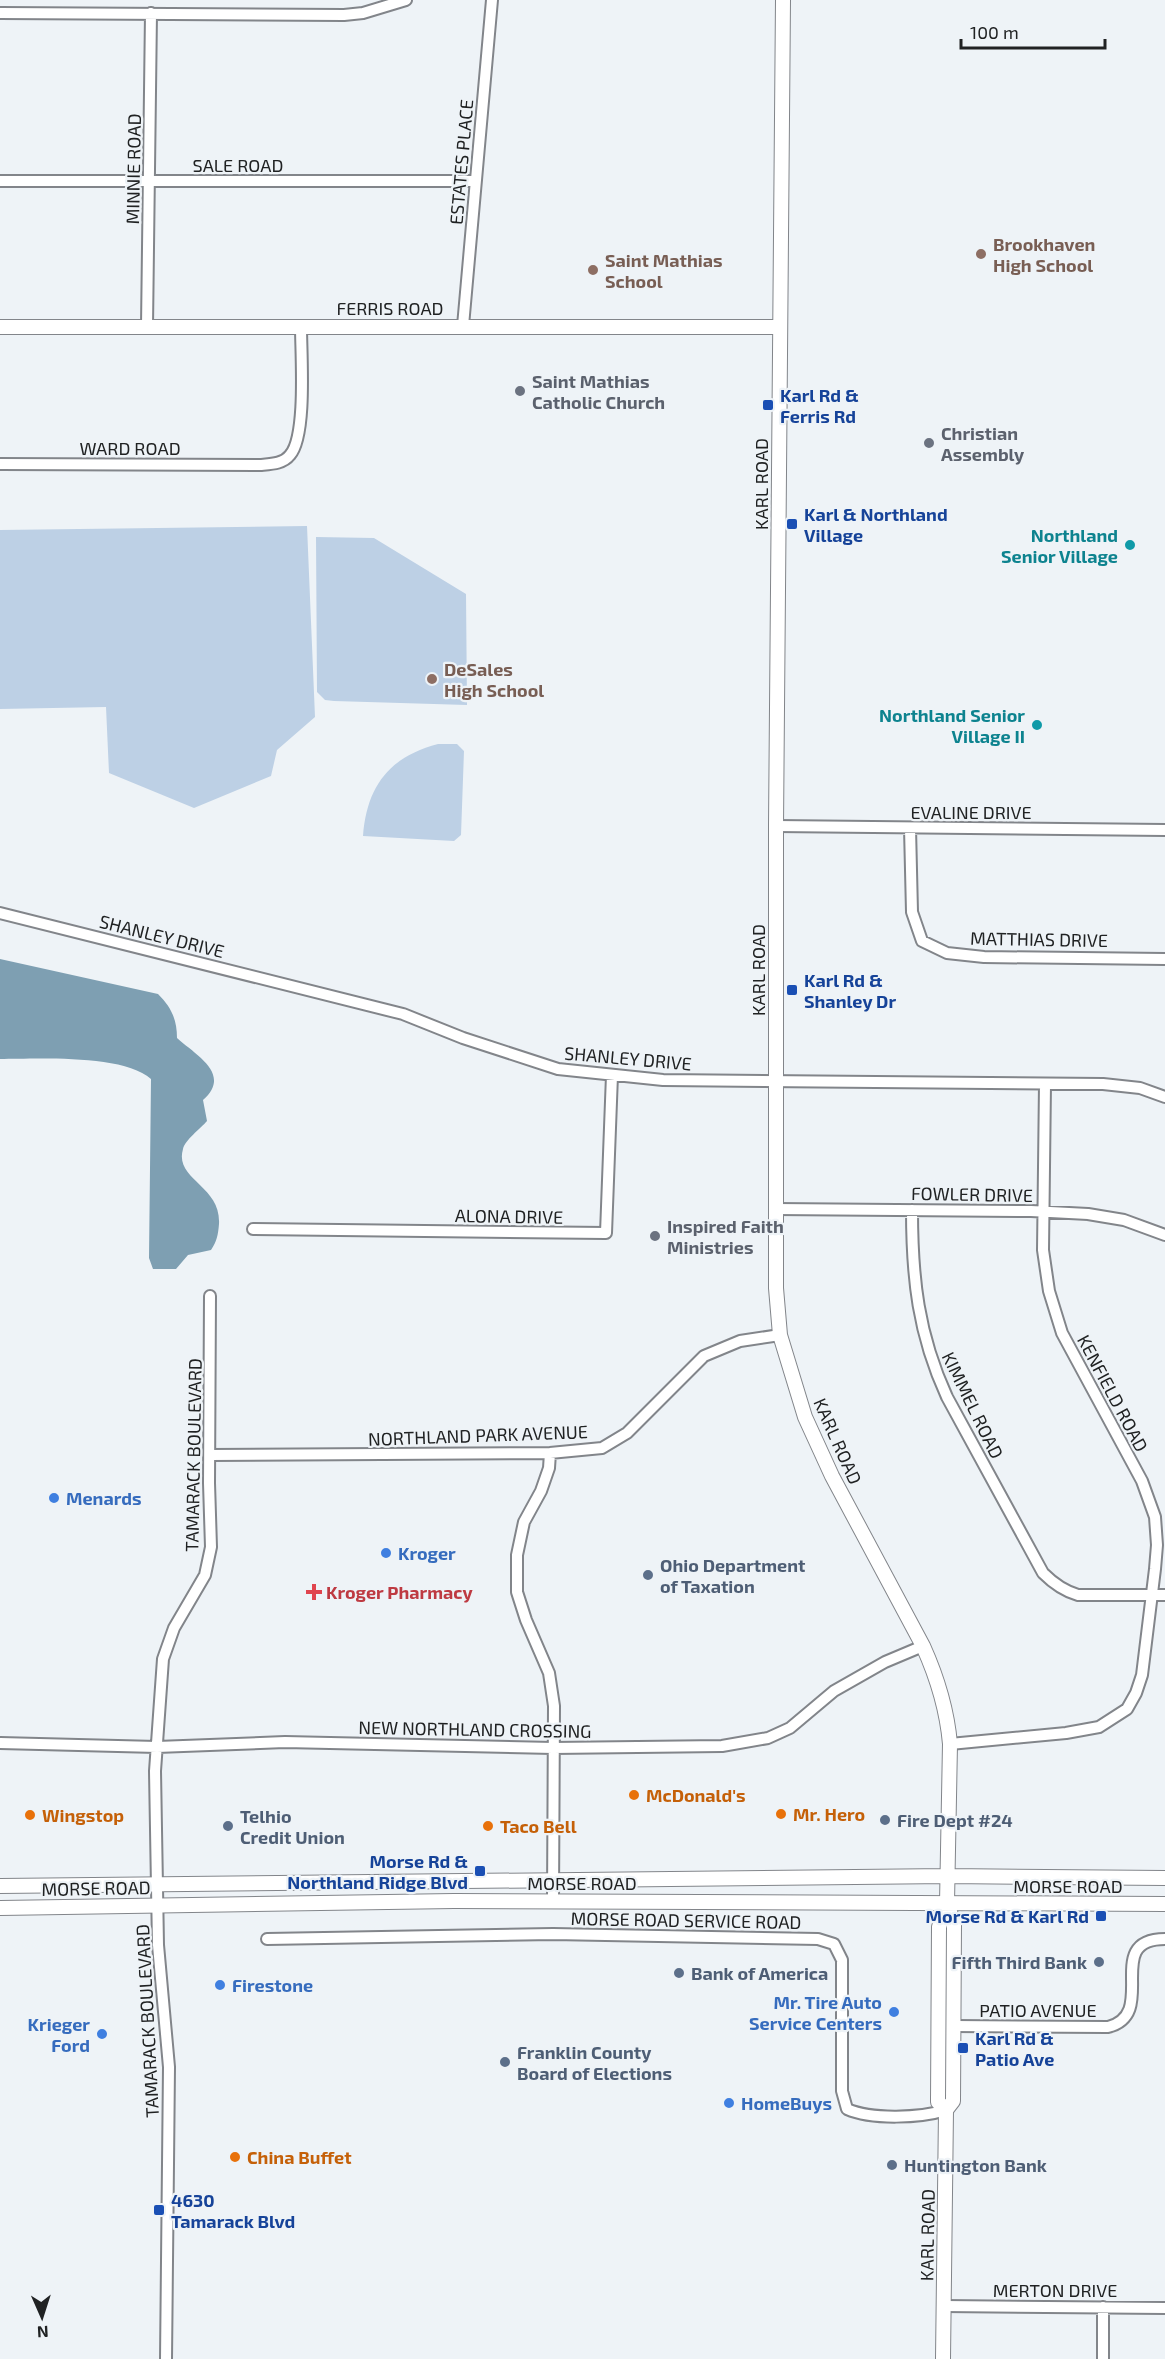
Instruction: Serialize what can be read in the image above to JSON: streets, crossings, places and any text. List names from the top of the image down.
{
  "streets": {
    "main road": ["FERRIS ROAD", "KARL ROAD", "MORSE ROAD"],
    "street": [
      "ESTATES PLACE",
      "SALE ROAD",
      "MINNIE ROAD",
      "WARD ROAD",
      "EVALINE DRIVE",
      "SHANLEY DRIVE",
      "MATTHIAS DRIVE",
      "FOWLER DRIVE",
      "ALONA DRIVE",
      "KENFIELD ROAD",
      "KIMMEL ROAD",
      "NORTHLAND PARK AVENUE",
      "TAMARACK BOULEVARD",
      "NEW NORTHLAND CROSSING",
      "MORSE ROAD SERVICE ROAD",
      "PATIO AVENUE",
      "MERTON DRIVE"
    ]
  },
  "crossings": [
    ["ESTATES PLACE", "SALE ROAD"],
    ["ESTATES PLACE", "FERRIS ROAD"],
    ["SALE ROAD", "MINNIE ROAD"],
    ["MINNIE ROAD", "FERRIS ROAD"],
    ["FERRIS ROAD", "WARD ROAD"],
    ["FERRIS ROAD", "KARL ROAD"],
    ["KARL ROAD", "EVALINE DRIVE"],
    ["KARL ROAD", "SHANLEY DRIVE"],
    ["KARL ROAD", "FOWLER DRIVE"],
    ["KARL ROAD", "KENFIELD ROAD"],
    ["KARL ROAD", "NORTHLAND PARK AVENUE"],
    ["KARL ROAD", "NEW NORTHLAND CROSSING"],
    ["KARL ROAD", "MORSE ROAD"],
    ["KARL ROAD", "MORSE ROAD SERVICE ROAD"],
    ["KARL ROAD", "PATIO AVENUE"],
    ["KARL ROAD", "MERTON DRIVE"],
    ["EVALINE DRIVE", "MATTHIAS DRIVE"],
    ["SHANLEY DRIVE", "ALONA DRIVE"],
    ["SHANLEY DRIVE", "KENFIELD ROAD"],
    ["FOWLER DRIVE", "KENFIELD ROAD"],
    ["FOWLER DRIVE", "KIMMEL ROAD"],
    ["KENFIELD ROAD", "KIMMEL ROAD"],
    ["NORTHLAND PARK AVENUE", "TAMARACK BOULEVARD"],
    ["TAMARACK BOULEVARD", "NEW NORTHLAND CROSSING"],
    ["TAMARACK BOULEVARD", "MORSE ROAD"]
  ],
  "places": {
    "other": [
      "Brookhaven High School",
      "Saint Mathias School",
      "Saint Mathias Catholic Church",
      "Christian Assembly",
      "Northland Senior Village",
      "DeSales High School",
      "Northland Senior Village II",
      "Inspired Faith Ministries",
      "Menards",
      "Kroger",
      "Ohio Department of Taxation",
      "McDonald's",
      "Mr. Hero",
      "Wingstop",
      "Fire Dept #24",
      "Telhio Credit Union",
      "Taco Bell",
      "Fifth Third Bank",
      "Bank of America",
      "Firestone",
      "Mr. Tire Auto Service Centers",
      "Krieger Ford",
      "Franklin County Board of Elections",
      "HomeBuys",
      "China Buffet",
      "Huntington Bank"
    ],
    "transit": [
      "Karl Rd & Ferris Rd",
      "Karl & Northland Village",
      "Karl Rd & Shanley Dr",
      "Morse Rd & Northland Ridge Blvd",
      "Morse Rd & Karl Rd",
      "Karl Rd & Patio Ave",
      "4630 Tamarack Blvd"
    ],
    "health": ["Kroger Pharmacy"]
  },
  "scale_bar": "100 m",
  "north": "bottom"
}
